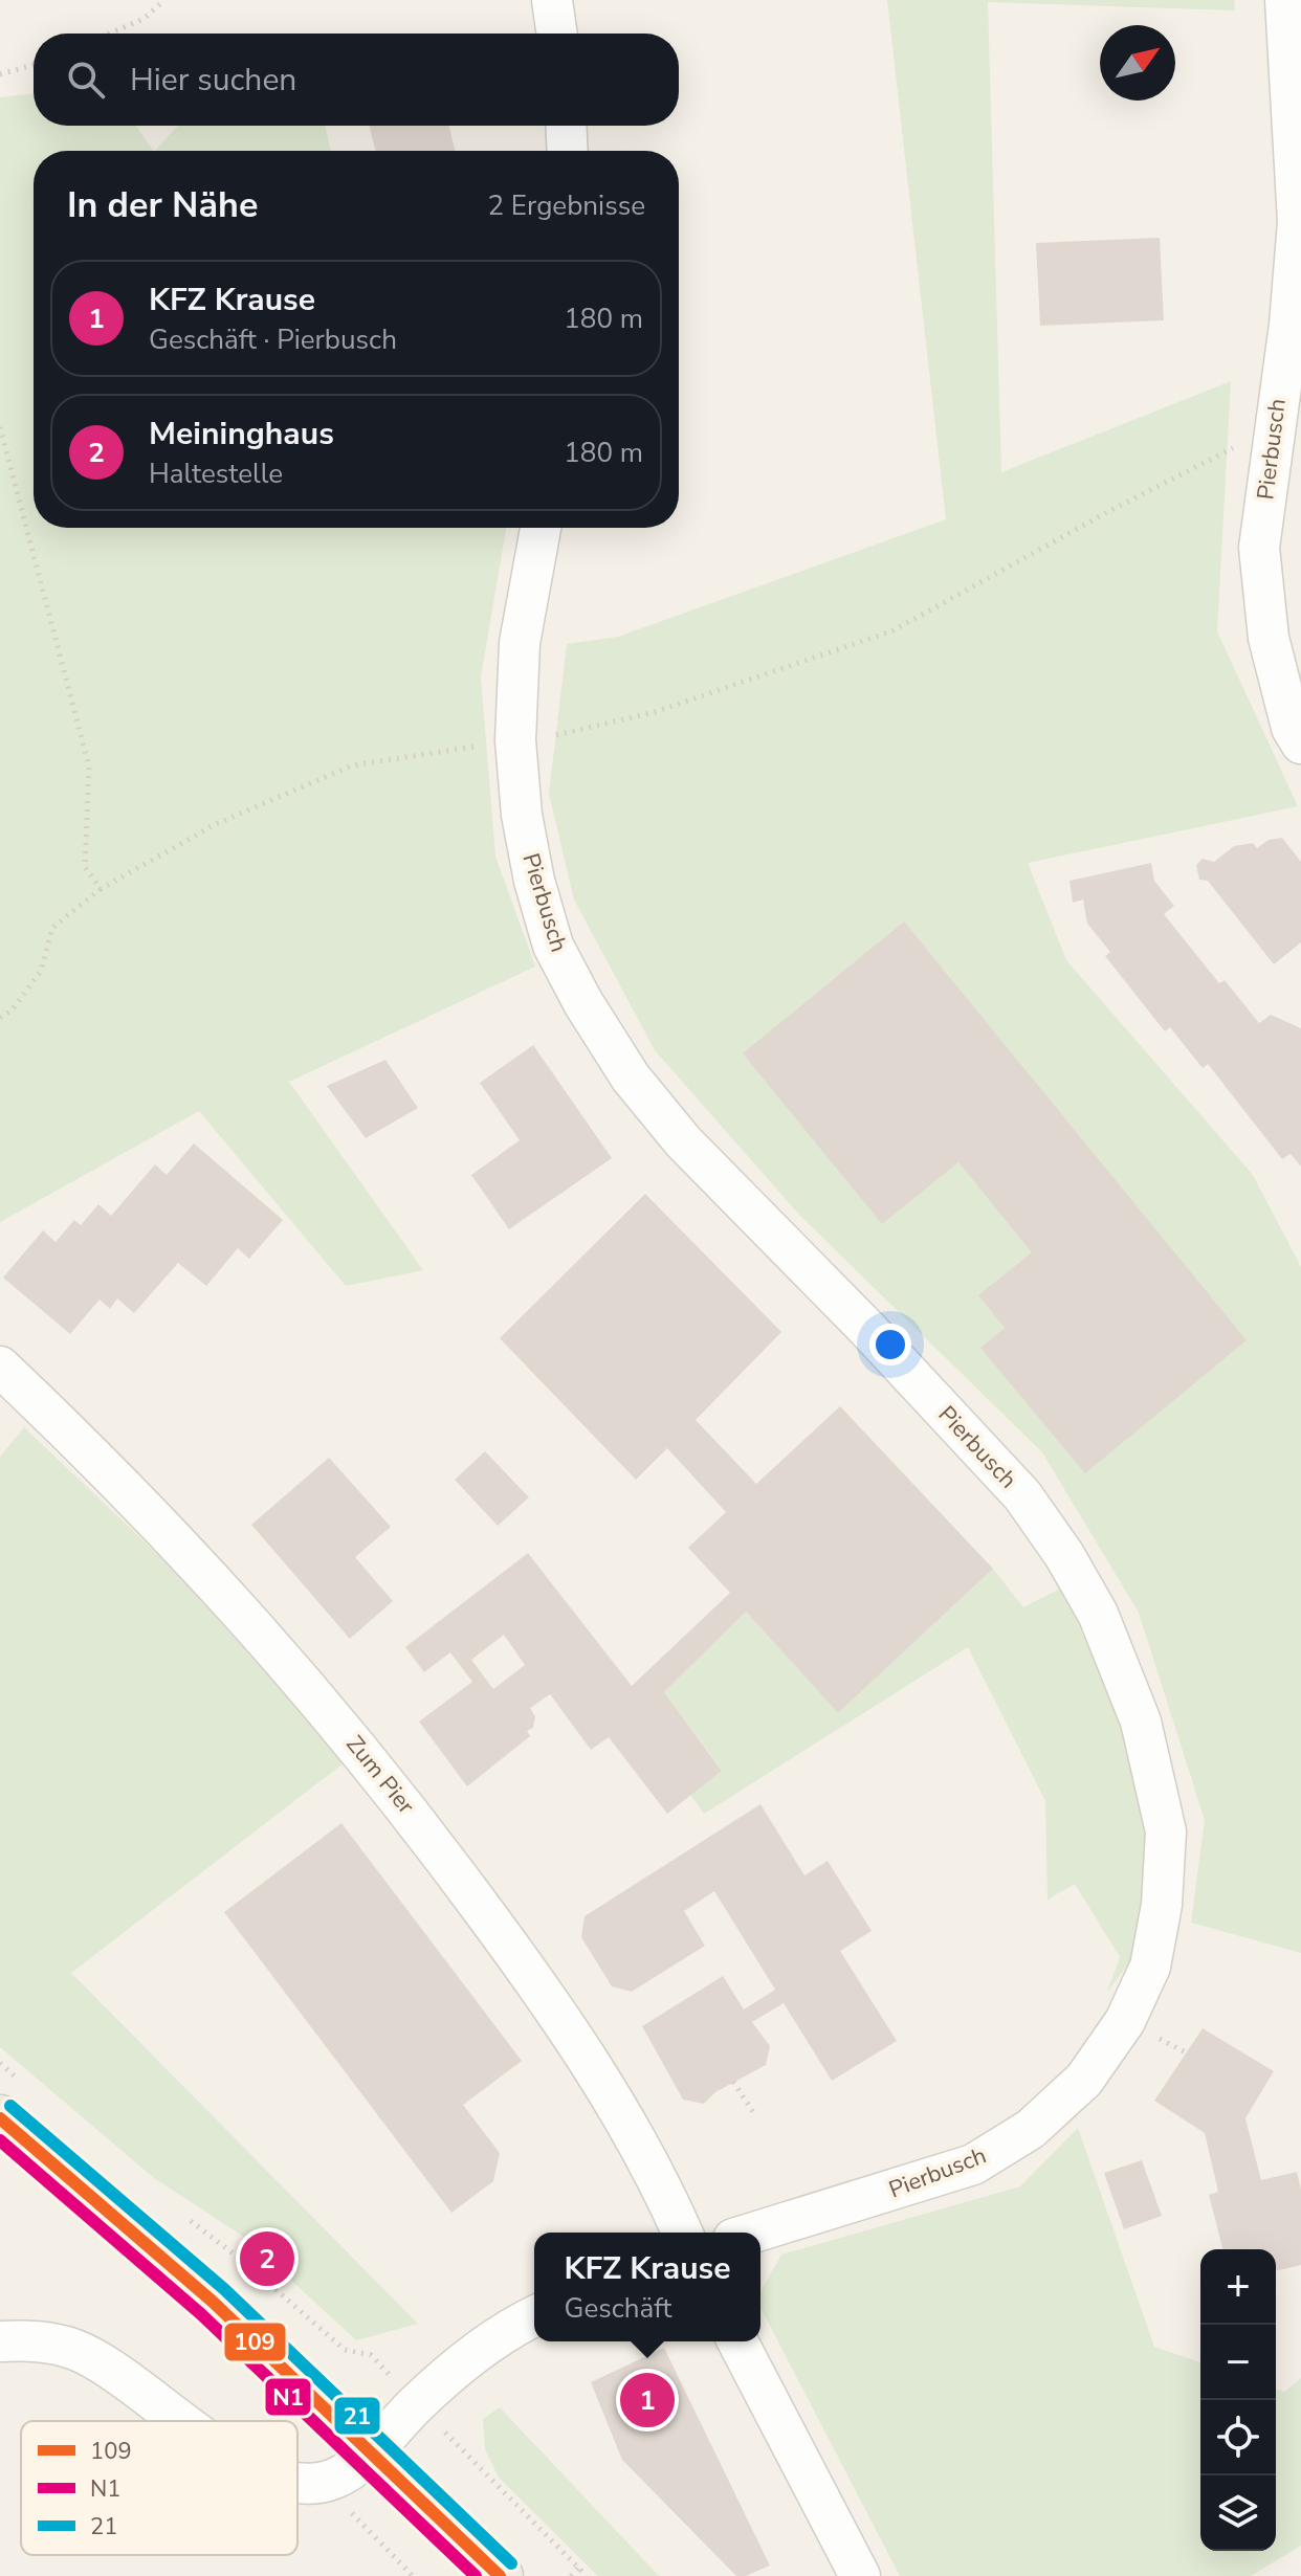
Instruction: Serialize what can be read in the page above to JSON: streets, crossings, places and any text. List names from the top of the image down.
{
  "streets": {
    "street": ["Pierbusch", "Zum Pier"]
  },
  "lines": ["transit line 21", "transit line 109", "transit line N1"],
  "legend": ["109", "N1", "21"],
  "north": "top right",
  "page": {
    "search": "Hier suchen",
    "heading": ["In der Nähe", "2 Ergebnisse"],
    "list": [
      {
        "mark": "1",
        "name": "KFZ Krause",
        "note": "Geschäft · Pierbusch",
        "value": "180 m"
      },
      {
        "mark": "2",
        "name": "Meininghaus",
        "note": "Haltestelle",
        "value": "180 m"
      }
    ],
    "pins": ["2", "1"],
    "popup": ["KFZ Krause", "Geschäft"],
    "map_buttons": ["+", "−"]
  }
}
